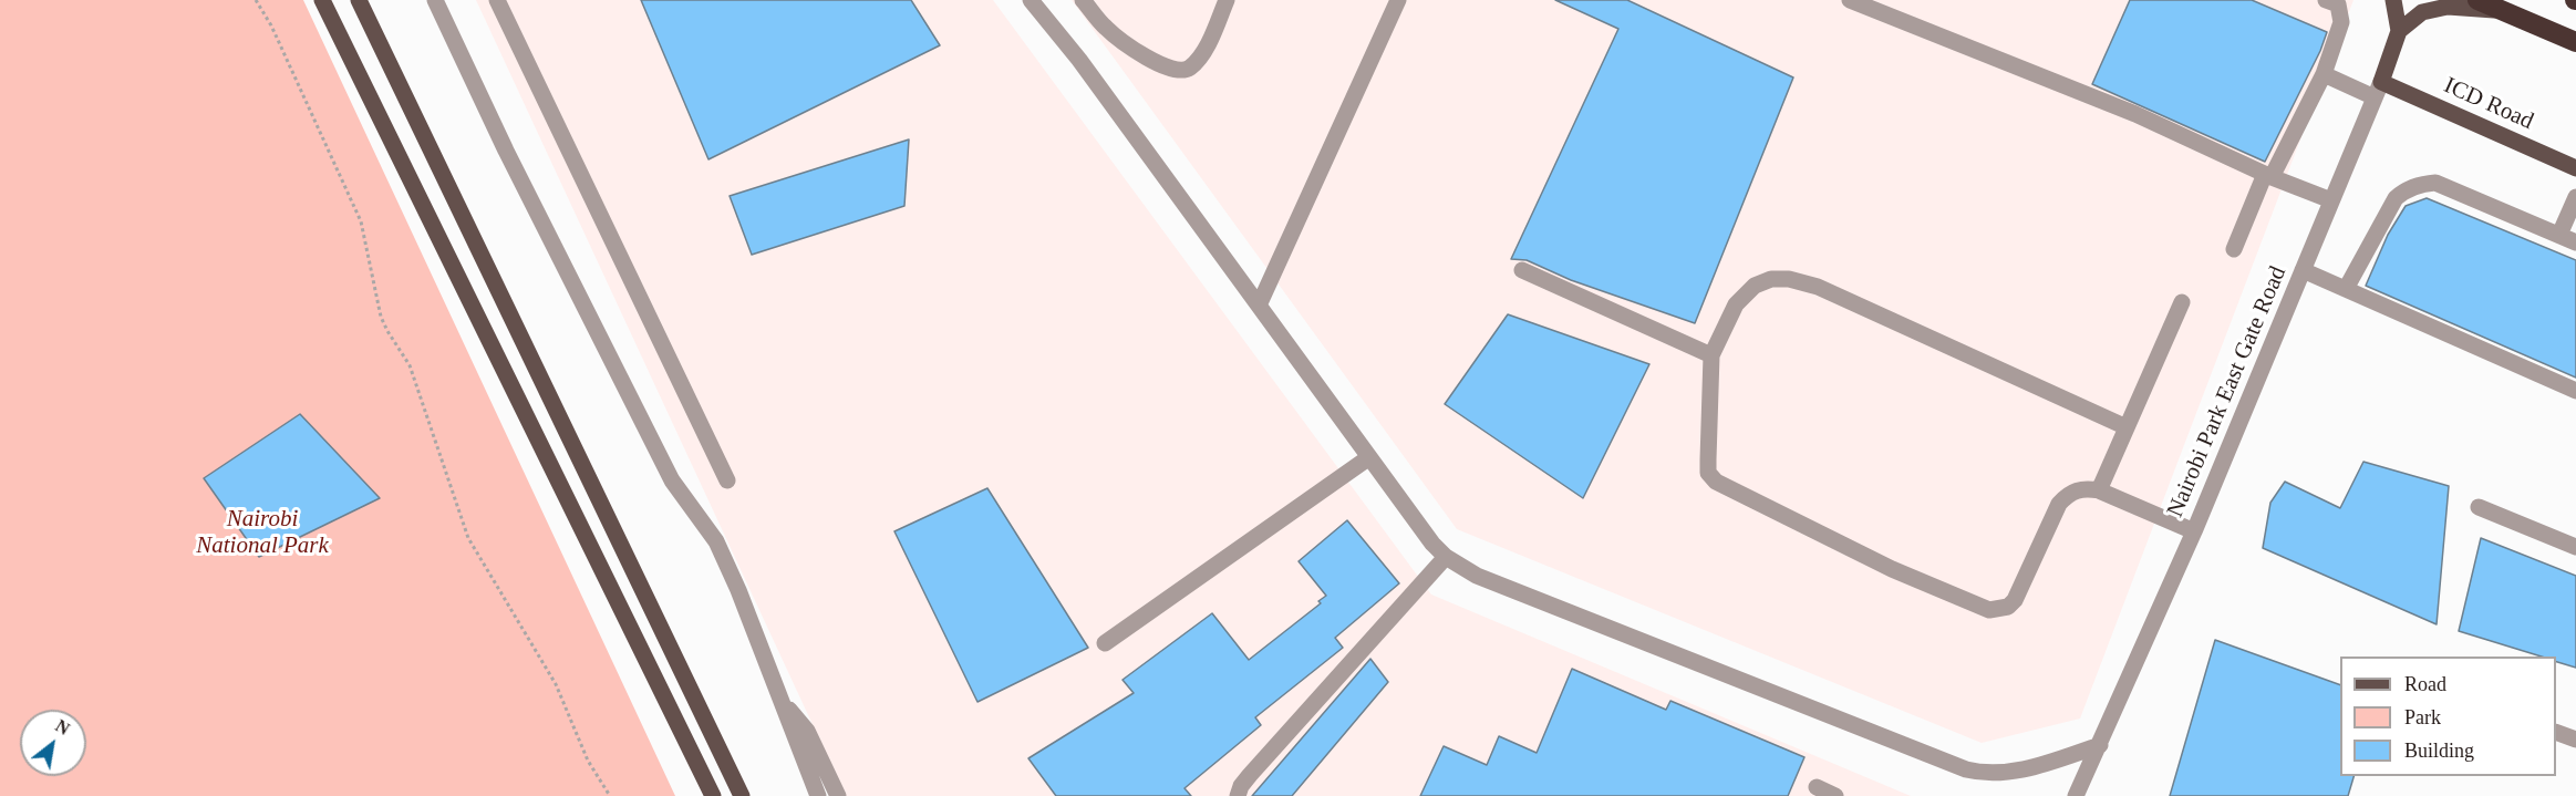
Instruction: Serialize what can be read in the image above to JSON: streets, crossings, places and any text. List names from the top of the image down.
{
  "streets": {
    "main road": ["ICD Road", "Nairobi Park East Gate Road"]
  },
  "crossings": [
    ["ICD Road", "Nairobi Park East Gate Road"]
  ],
  "parks": ["Nairobi National Park"],
  "legend": ["Road", "Park", "Building"],
  "north": "top right"
}
